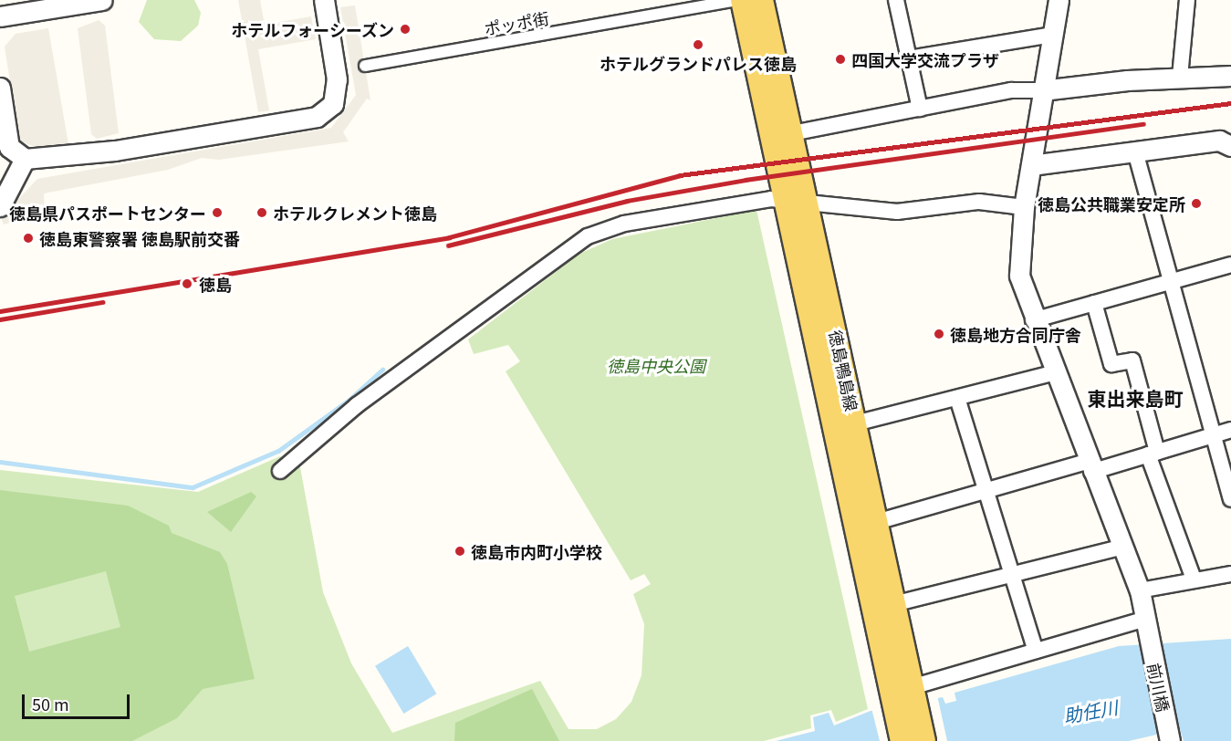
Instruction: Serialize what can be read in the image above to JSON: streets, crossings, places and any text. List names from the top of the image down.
{
  "streets": {
    "main road": ["徳島鴨島線"],
    "street": ["ポッポ街", "前川橋"]
  },
  "districts": ["東出来島町"],
  "water": ["助任川"],
  "parks": ["徳島中央公園"],
  "places": [
    "ホテルフォーシーズン",
    "ホテルグランドパレス徳島",
    "四国大学交流プラザ",
    "徳島公共職業安定所",
    "徳島県パスポートセンター",
    "ホテルクレメント徳島",
    "徳島東警察署 徳島駅前交番",
    "徳島",
    "徳島地方合同庁舎",
    "徳島市内町小学校"
  ],
  "scale_bar": "50 m"
}
